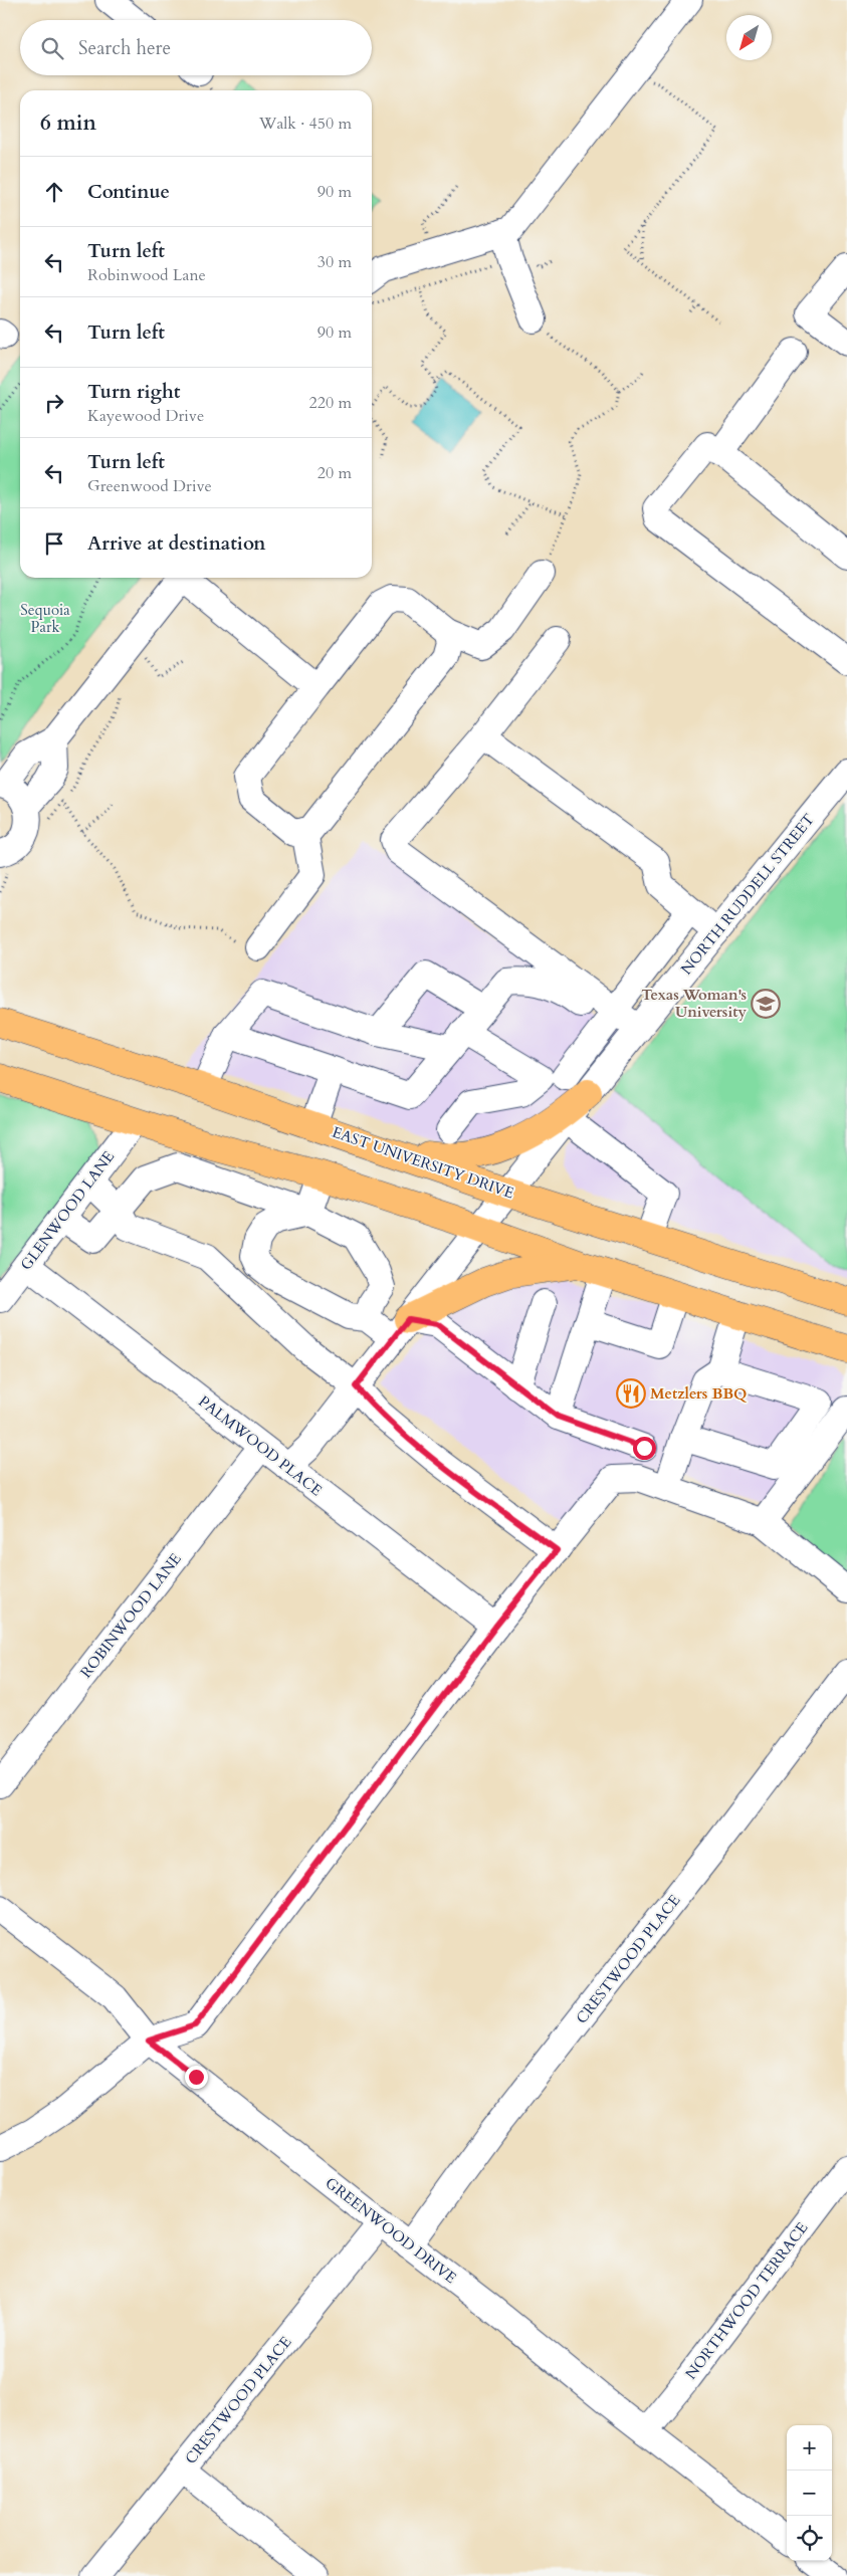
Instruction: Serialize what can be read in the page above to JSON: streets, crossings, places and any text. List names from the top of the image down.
{
  "streets": {
    "main road": ["EAST UNIVERSITY DRIVE"],
    "street": [
      "NORTH RUDDELL STREET",
      "GLENWOOD LANE",
      "PALMWOOD PLACE",
      "ROBINWOOD LANE",
      "CRESTWOOD PLACE",
      "GREENWOOD DRIVE",
      "NORTHWOOD TERRACE"
    ]
  },
  "crossings": [
    ["NORTH RUDDELL STREET", "EAST UNIVERSITY DRIVE"],
    ["GLENWOOD LANE", "PALMWOOD PLACE"],
    ["PALMWOOD PLACE", "ROBINWOOD LANE"],
    ["CRESTWOOD PLACE", "GREENWOOD DRIVE"],
    ["GREENWOOD DRIVE", "NORTHWOOD TERRACE"]
  ],
  "parks": ["Sequoia Park"],
  "places": {
    "school or university": ["Texas Woman's University"],
    "restaurant": ["Metzlers BBQ"]
  },
  "north": "bottom left",
  "page": {
    "search": "Search here",
    "heading": ["6 min", "Walk · 450 m"],
    "list": [
      ["Continue", "90 m"],
      ["Turn left", "Robinwood Lane", "30 m"],
      ["Turn left", "90 m"],
      ["Turn right", "Kayewood Drive", "220 m"],
      ["Turn left", "Greenwood Drive", "20 m"],
      "Arrive at destination"
    ],
    "map_buttons": ["+", "−"]
  }
}
